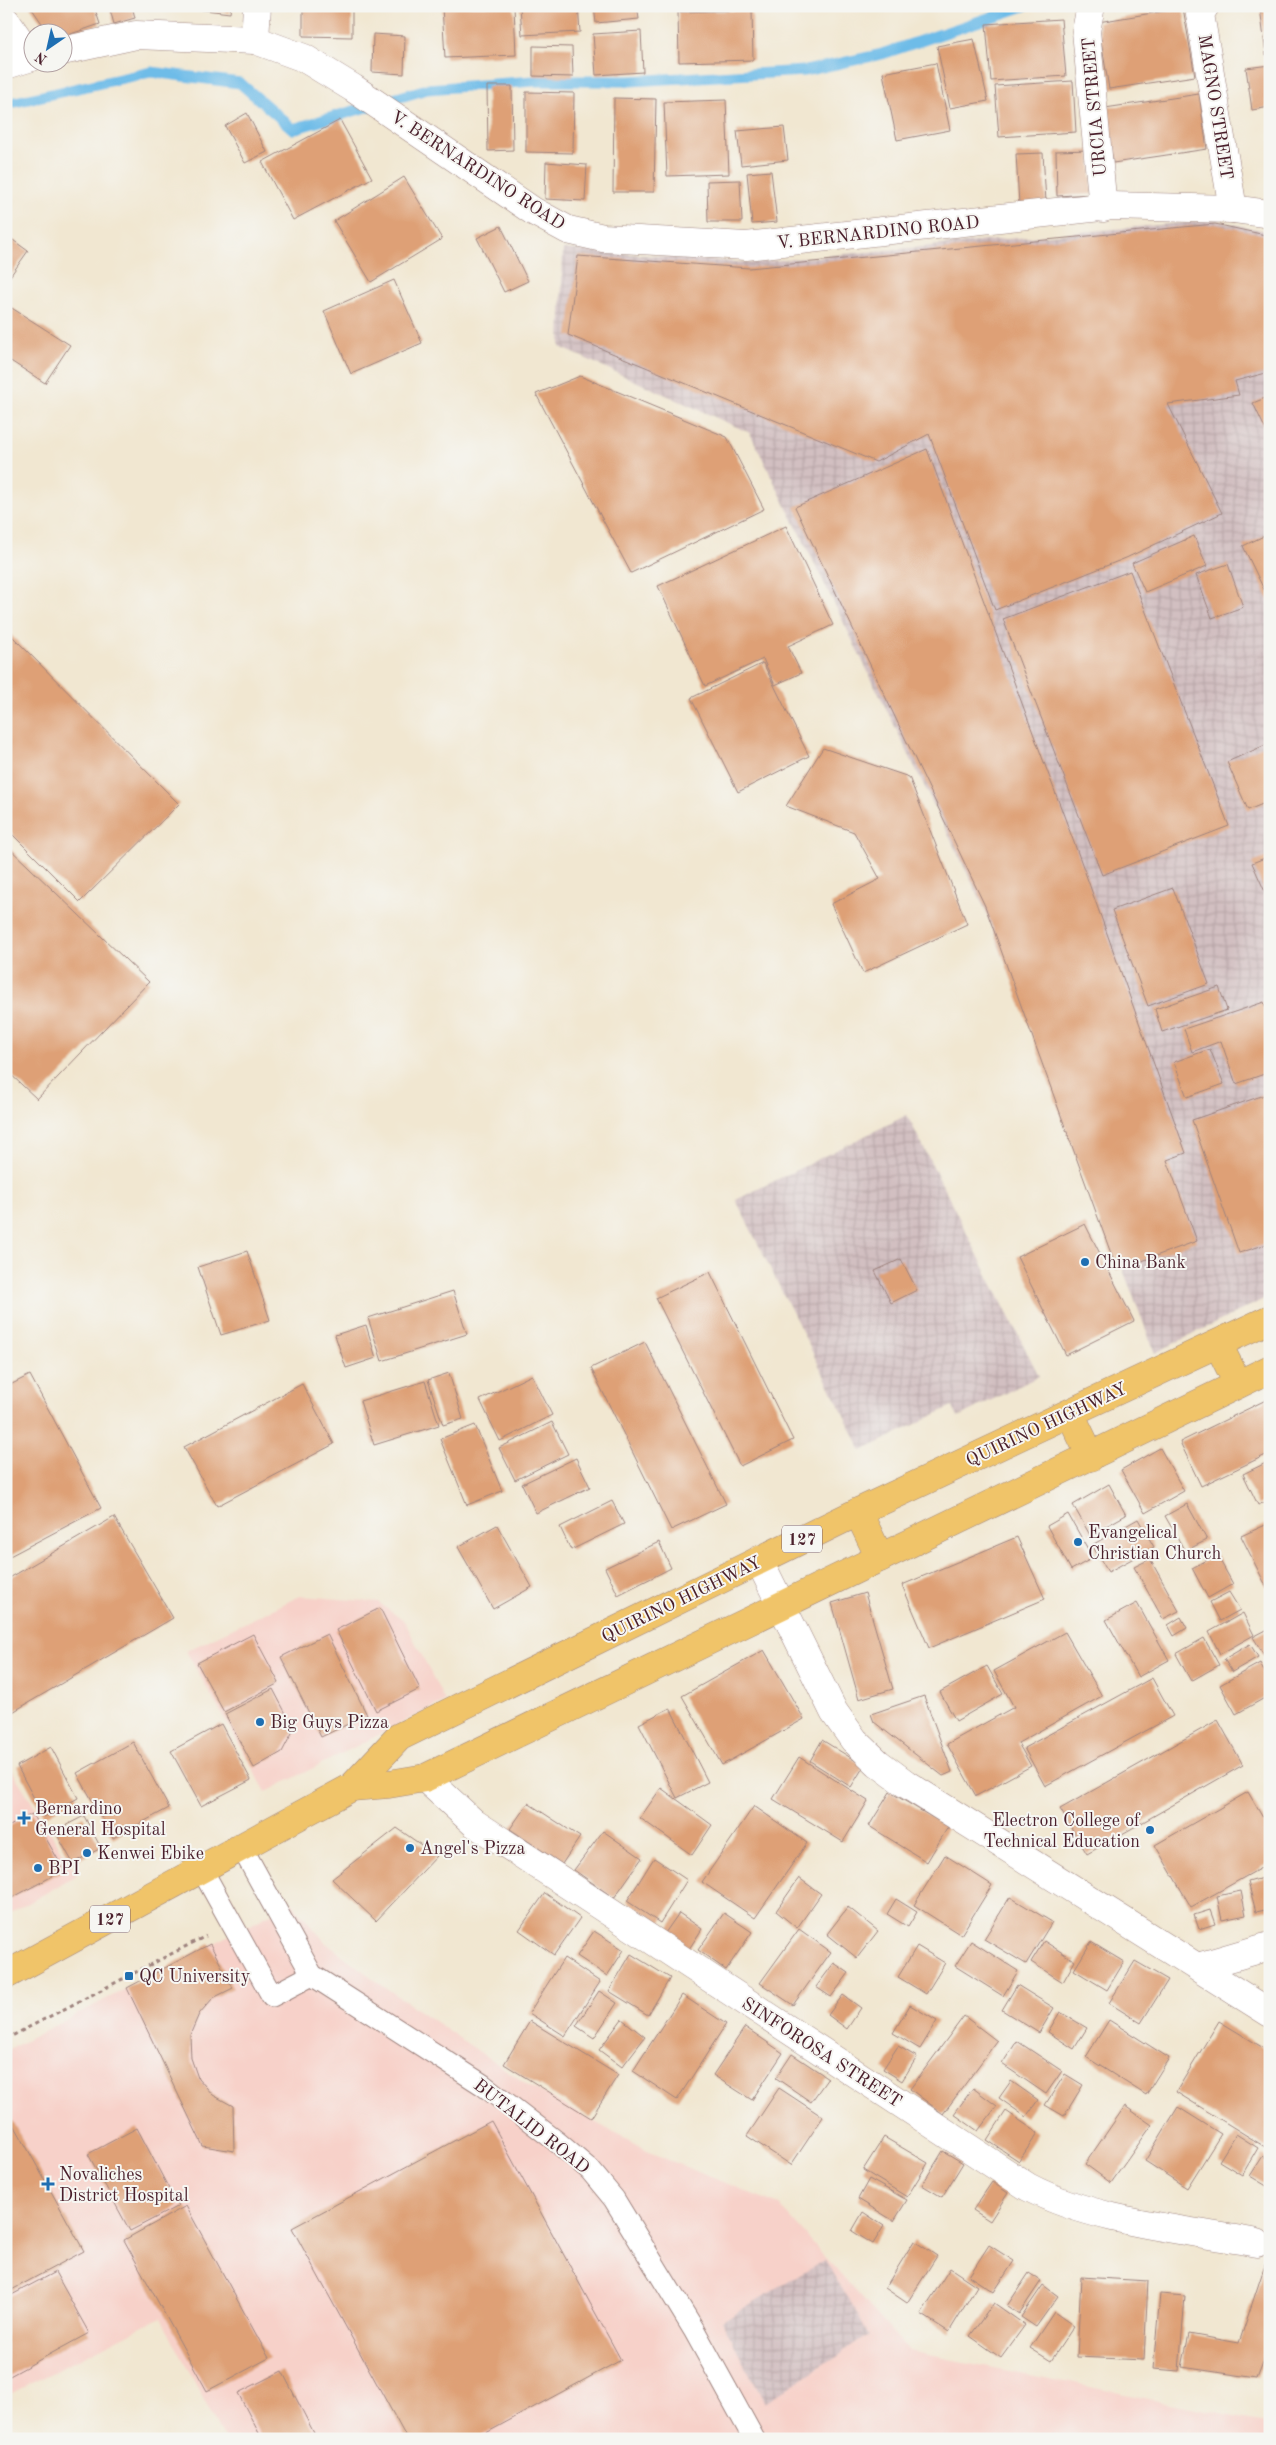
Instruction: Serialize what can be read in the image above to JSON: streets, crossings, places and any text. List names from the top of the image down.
{
  "streets": {
    "main road": ["QUIRINO HIGHWAY", "127"],
    "street": [
      "URCIA STREET",
      "MAGNO STREET",
      "V. BERNARDINO ROAD",
      "SINFOROSA STREET"
    ],
    "lane": ["BUTALID ROAD"]
  },
  "crossings": [
    ["URCIA STREET", "V. BERNARDINO ROAD"],
    ["MAGNO STREET", "V. BERNARDINO ROAD"],
    ["QUIRINO HIGHWAY", "SINFOROSA STREET"],
    ["QUIRINO HIGHWAY", "BUTALID ROAD"]
  ],
  "places": {
    "other": [
      "China Bank",
      "Evangelical Christian Church",
      "Big Guys Pizza",
      "Electron College of Technical Education",
      "Angel's Pizza",
      "Kenwei Ebike",
      "BPI"
    ],
    "health": ["Bernardino General Hospital", "Novaliches District Hospital"],
    "transit": ["QC University"]
  },
  "north": "bottom left"
}
